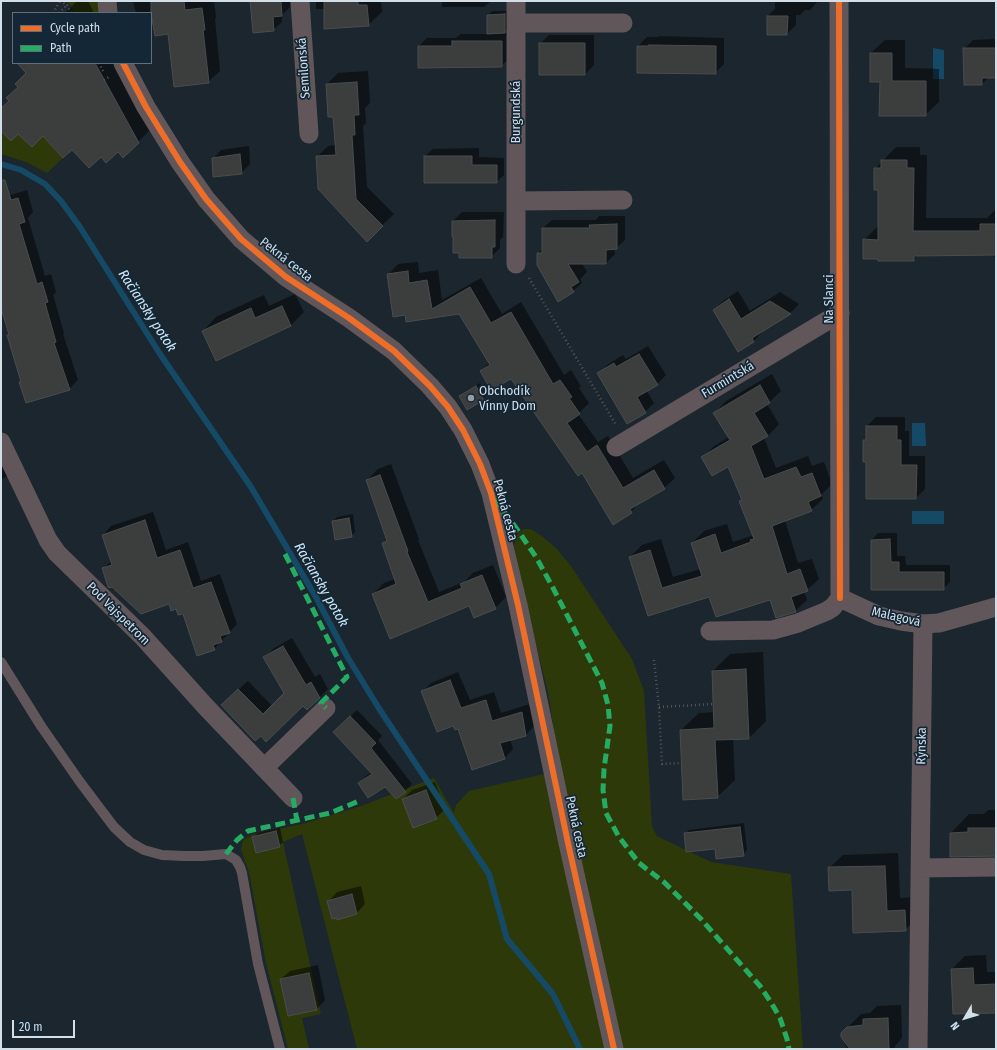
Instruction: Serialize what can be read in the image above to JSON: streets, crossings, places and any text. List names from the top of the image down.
{
  "streets": {
    "street": [
      "Semilonská",
      "Burgundská",
      "Pekná cesta",
      "Na Slanci",
      "Furmintská",
      "Pod Vajspetrom",
      "Malagová",
      "Rýnska"
    ]
  },
  "crossings": [
    ["Na Slanci", "Furmintská"],
    ["Na Slanci", "Malagová"],
    ["Malagová", "Rýnska"]
  ],
  "water": ["Račiansky potok"],
  "places": ["Obchodík Vínny Dom"],
  "legend": ["Cycle path", "Path"],
  "scale_bar": "20 m",
  "north": "bottom left"
}
